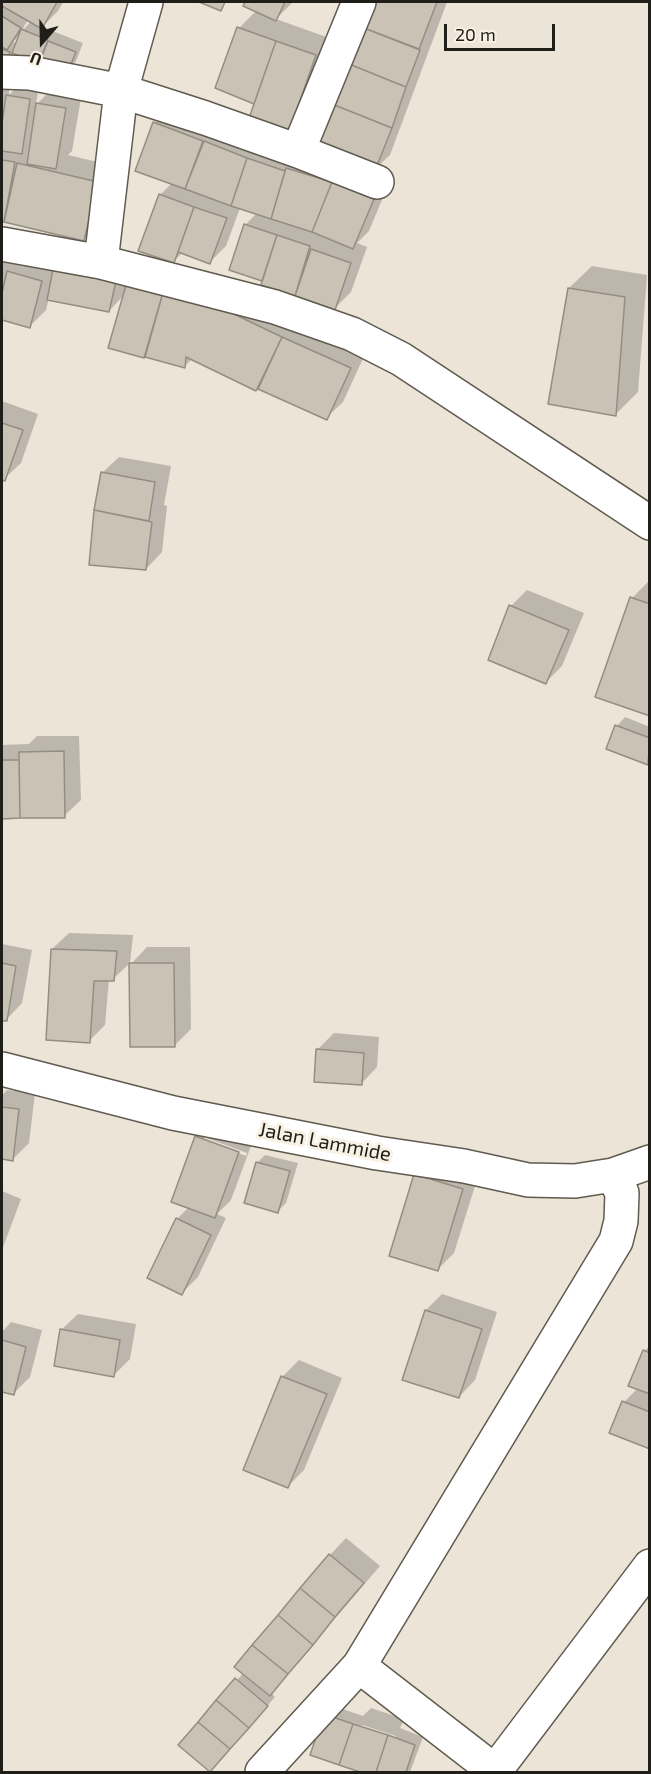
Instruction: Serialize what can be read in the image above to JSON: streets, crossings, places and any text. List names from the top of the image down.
{
  "streets": {
    "street": ["Jalan Lammide"]
  },
  "scale_bar": "20 m",
  "north": "bottom"
}
